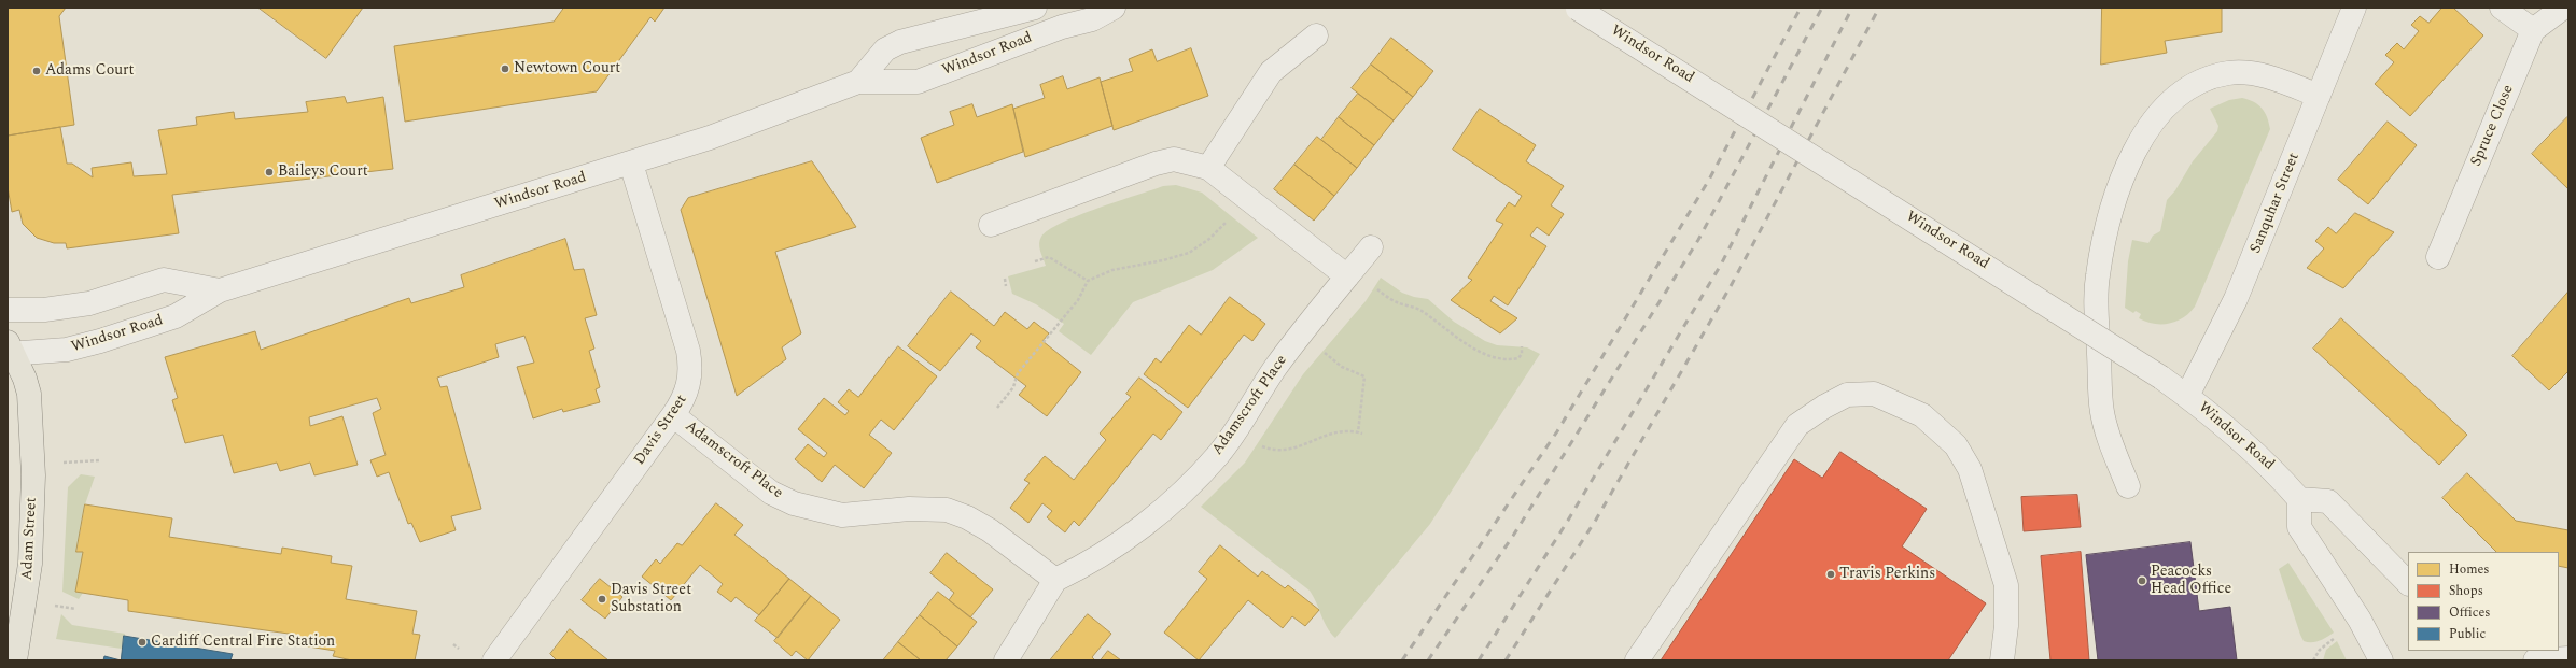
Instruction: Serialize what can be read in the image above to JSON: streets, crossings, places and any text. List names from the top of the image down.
{
  "streets": {
    "main road": ["Adam Street"],
    "street": [
      "Windsor Road",
      "Spruce Close",
      "Sanquhar Street",
      "Adamscroft Place",
      "Davis Street"
    ]
  },
  "crossings": [
    ["Windsor Road", "Sanquhar Street"],
    ["Windsor Road", "Davis Street"],
    ["Windsor Road", "Adam Street"],
    ["Adamscroft Place", "Davis Street"]
  ],
  "places": [
    "Newtown Court",
    "Adams Court",
    "Baileys Court",
    "Travis Perkins",
    "Peacocks Head Office",
    "Davis Street Substation",
    "Cardiff Central Fire Station"
  ],
  "legend": [
    "Homes",
    "Shops",
    "Offices",
    "Public"
  ]
}
